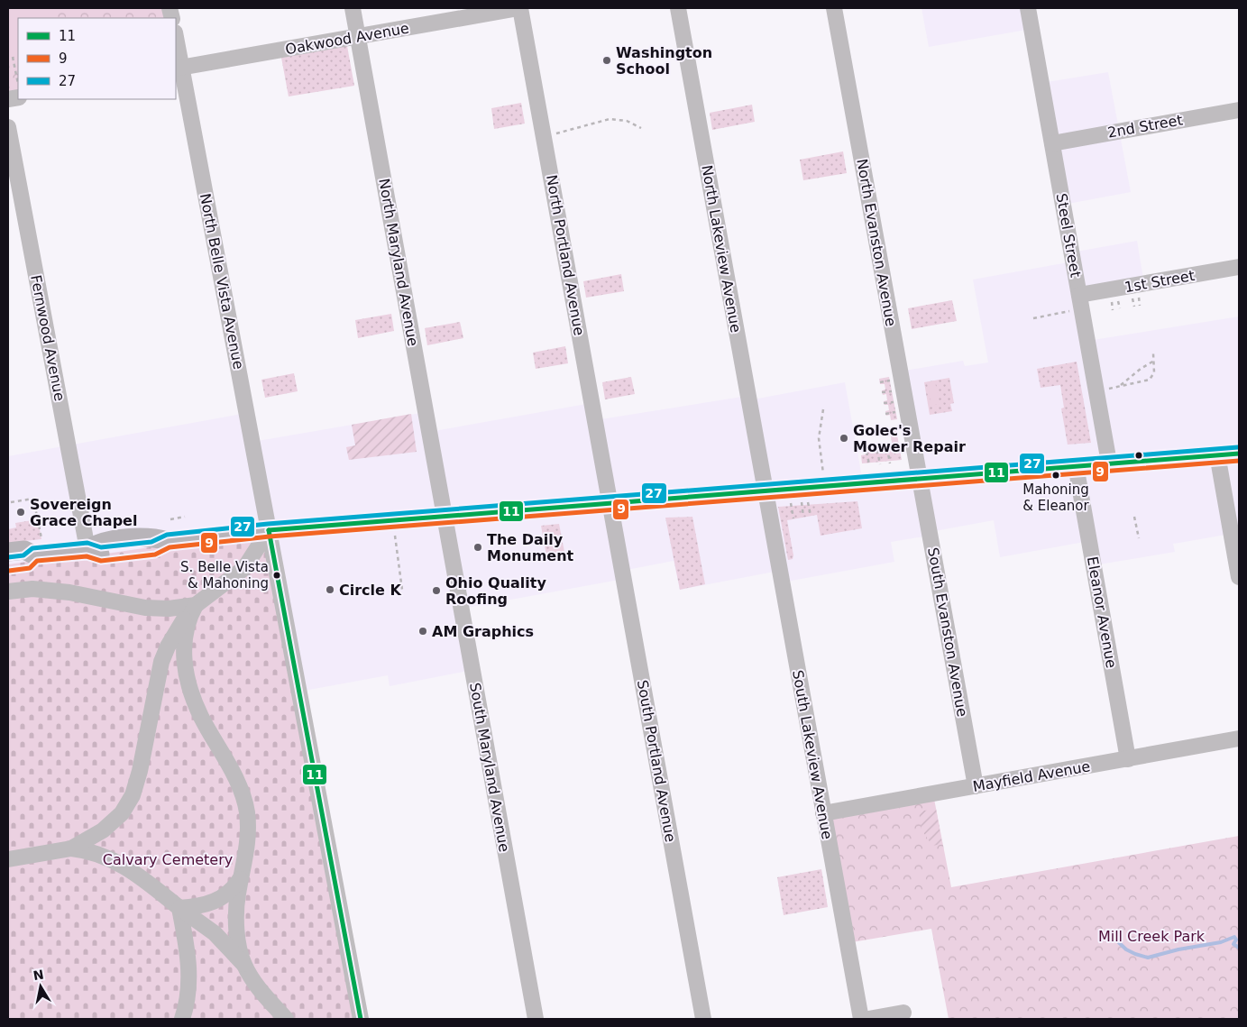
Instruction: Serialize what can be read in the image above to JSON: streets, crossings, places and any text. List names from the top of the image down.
{
  "streets": {
    "street": [
      "Oakwood Avenue",
      "2nd Street",
      "Steel Street",
      "North Evanston Avenue",
      "North Lakeview Avenue",
      "North Portland Avenue",
      "North Maryland Avenue",
      "North Belle Vista Avenue",
      "1st Street",
      "Fernwood Avenue",
      "Eleanor Avenue",
      "South Evanston Avenue",
      "South Lakeview Avenue",
      "South Portland Avenue",
      "South Maryland Avenue",
      "Mayfield Avenue"
    ]
  },
  "crossings": [
    ["Oakwood Avenue", "North Portland Avenue"],
    ["Oakwood Avenue", "North Maryland Avenue"],
    ["Oakwood Avenue", "North Belle Vista Avenue"],
    ["2nd Street", "Steel Street"],
    ["Steel Street", "1st Street"],
    ["North Evanston Avenue", "South Evanston Avenue"],
    ["North Lakeview Avenue", "South Lakeview Avenue"],
    ["North Portland Avenue", "South Portland Avenue"],
    ["North Maryland Avenue", "South Maryland Avenue"],
    ["Eleanor Avenue", "Mayfield Avenue"],
    ["South Evanston Avenue", "Mayfield Avenue"],
    ["South Lakeview Avenue", "Mayfield Avenue"]
  ],
  "parks": ["Calvary Cemetery", "Mill Creek Park"],
  "places": [
    "Washington School",
    "Golec's Mower Repair",
    "Mahoning & Eleanor",
    "Sovereign Grace Chapel",
    "The Daily Monument",
    "S. Belle Vista & Mahoning",
    "Circle K",
    "Ohio Quality Roofing",
    "AM Graphics"
  ],
  "lines": ["transit line 27", "transit line 11", "transit line 9"],
  "legend": ["11", "9", "27"],
  "north": "top"
}
